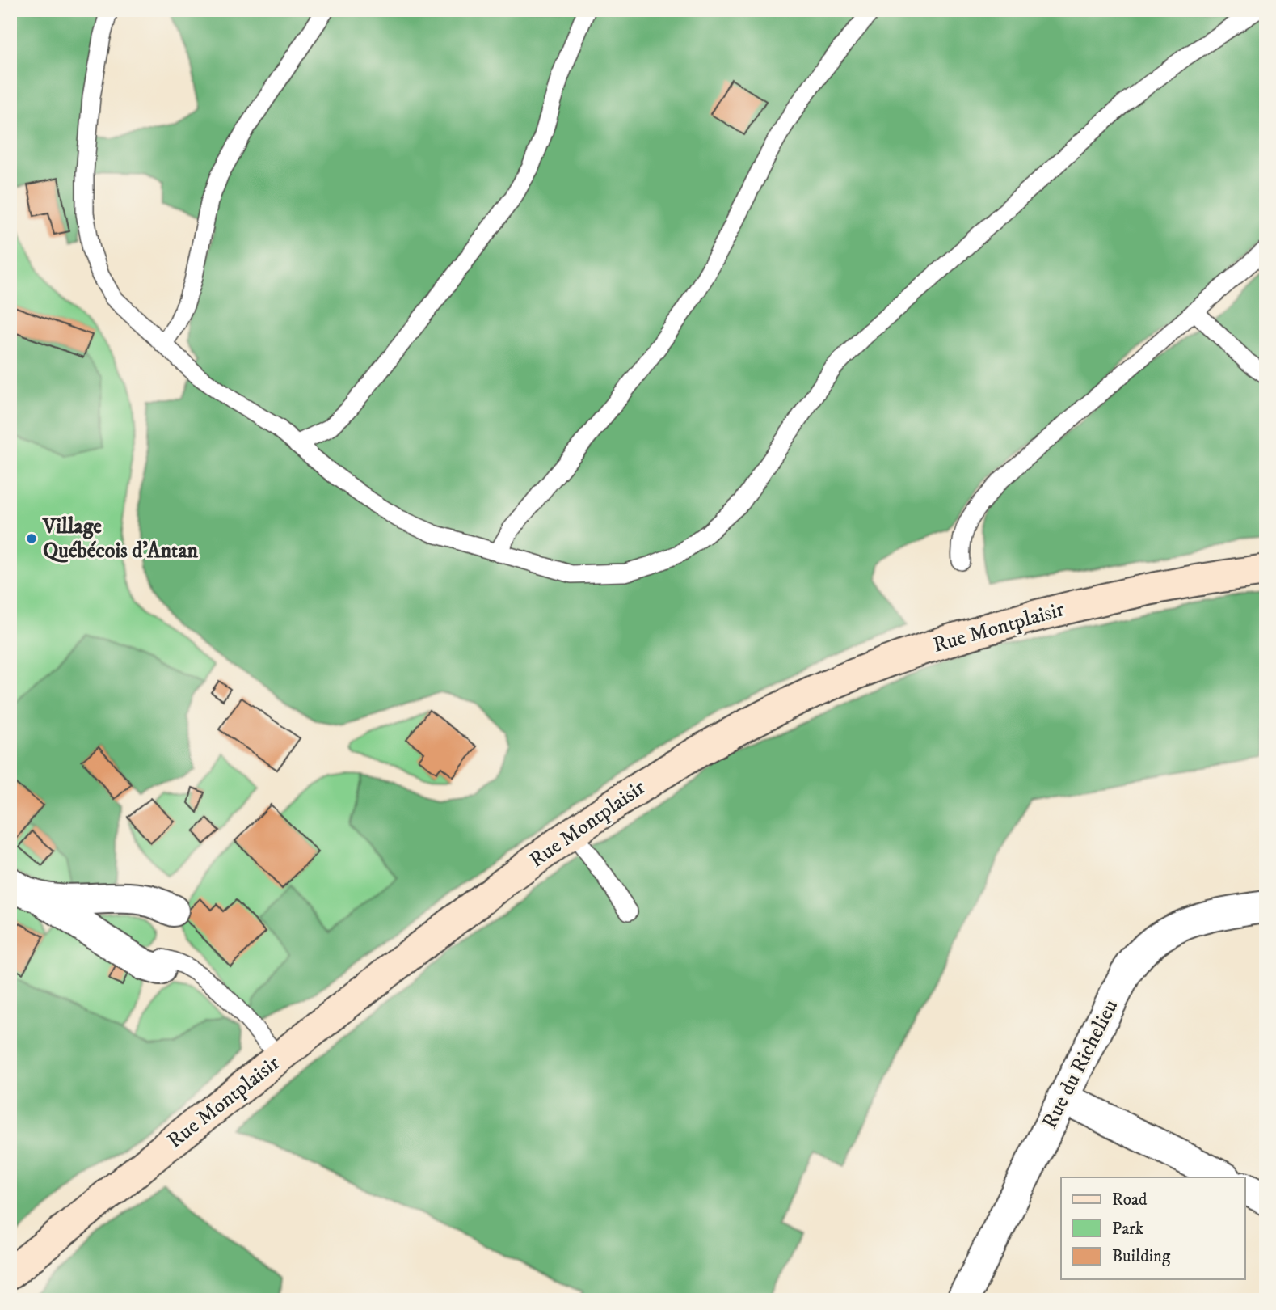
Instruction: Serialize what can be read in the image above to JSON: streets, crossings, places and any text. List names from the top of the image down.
{
  "streets": {
    "street": ["Rue Montplaisir", "Rue du Richelieu"]
  },
  "places": ["Village Québécois d'Antan"],
  "legend": ["Road", "Park", "Building"]
}
